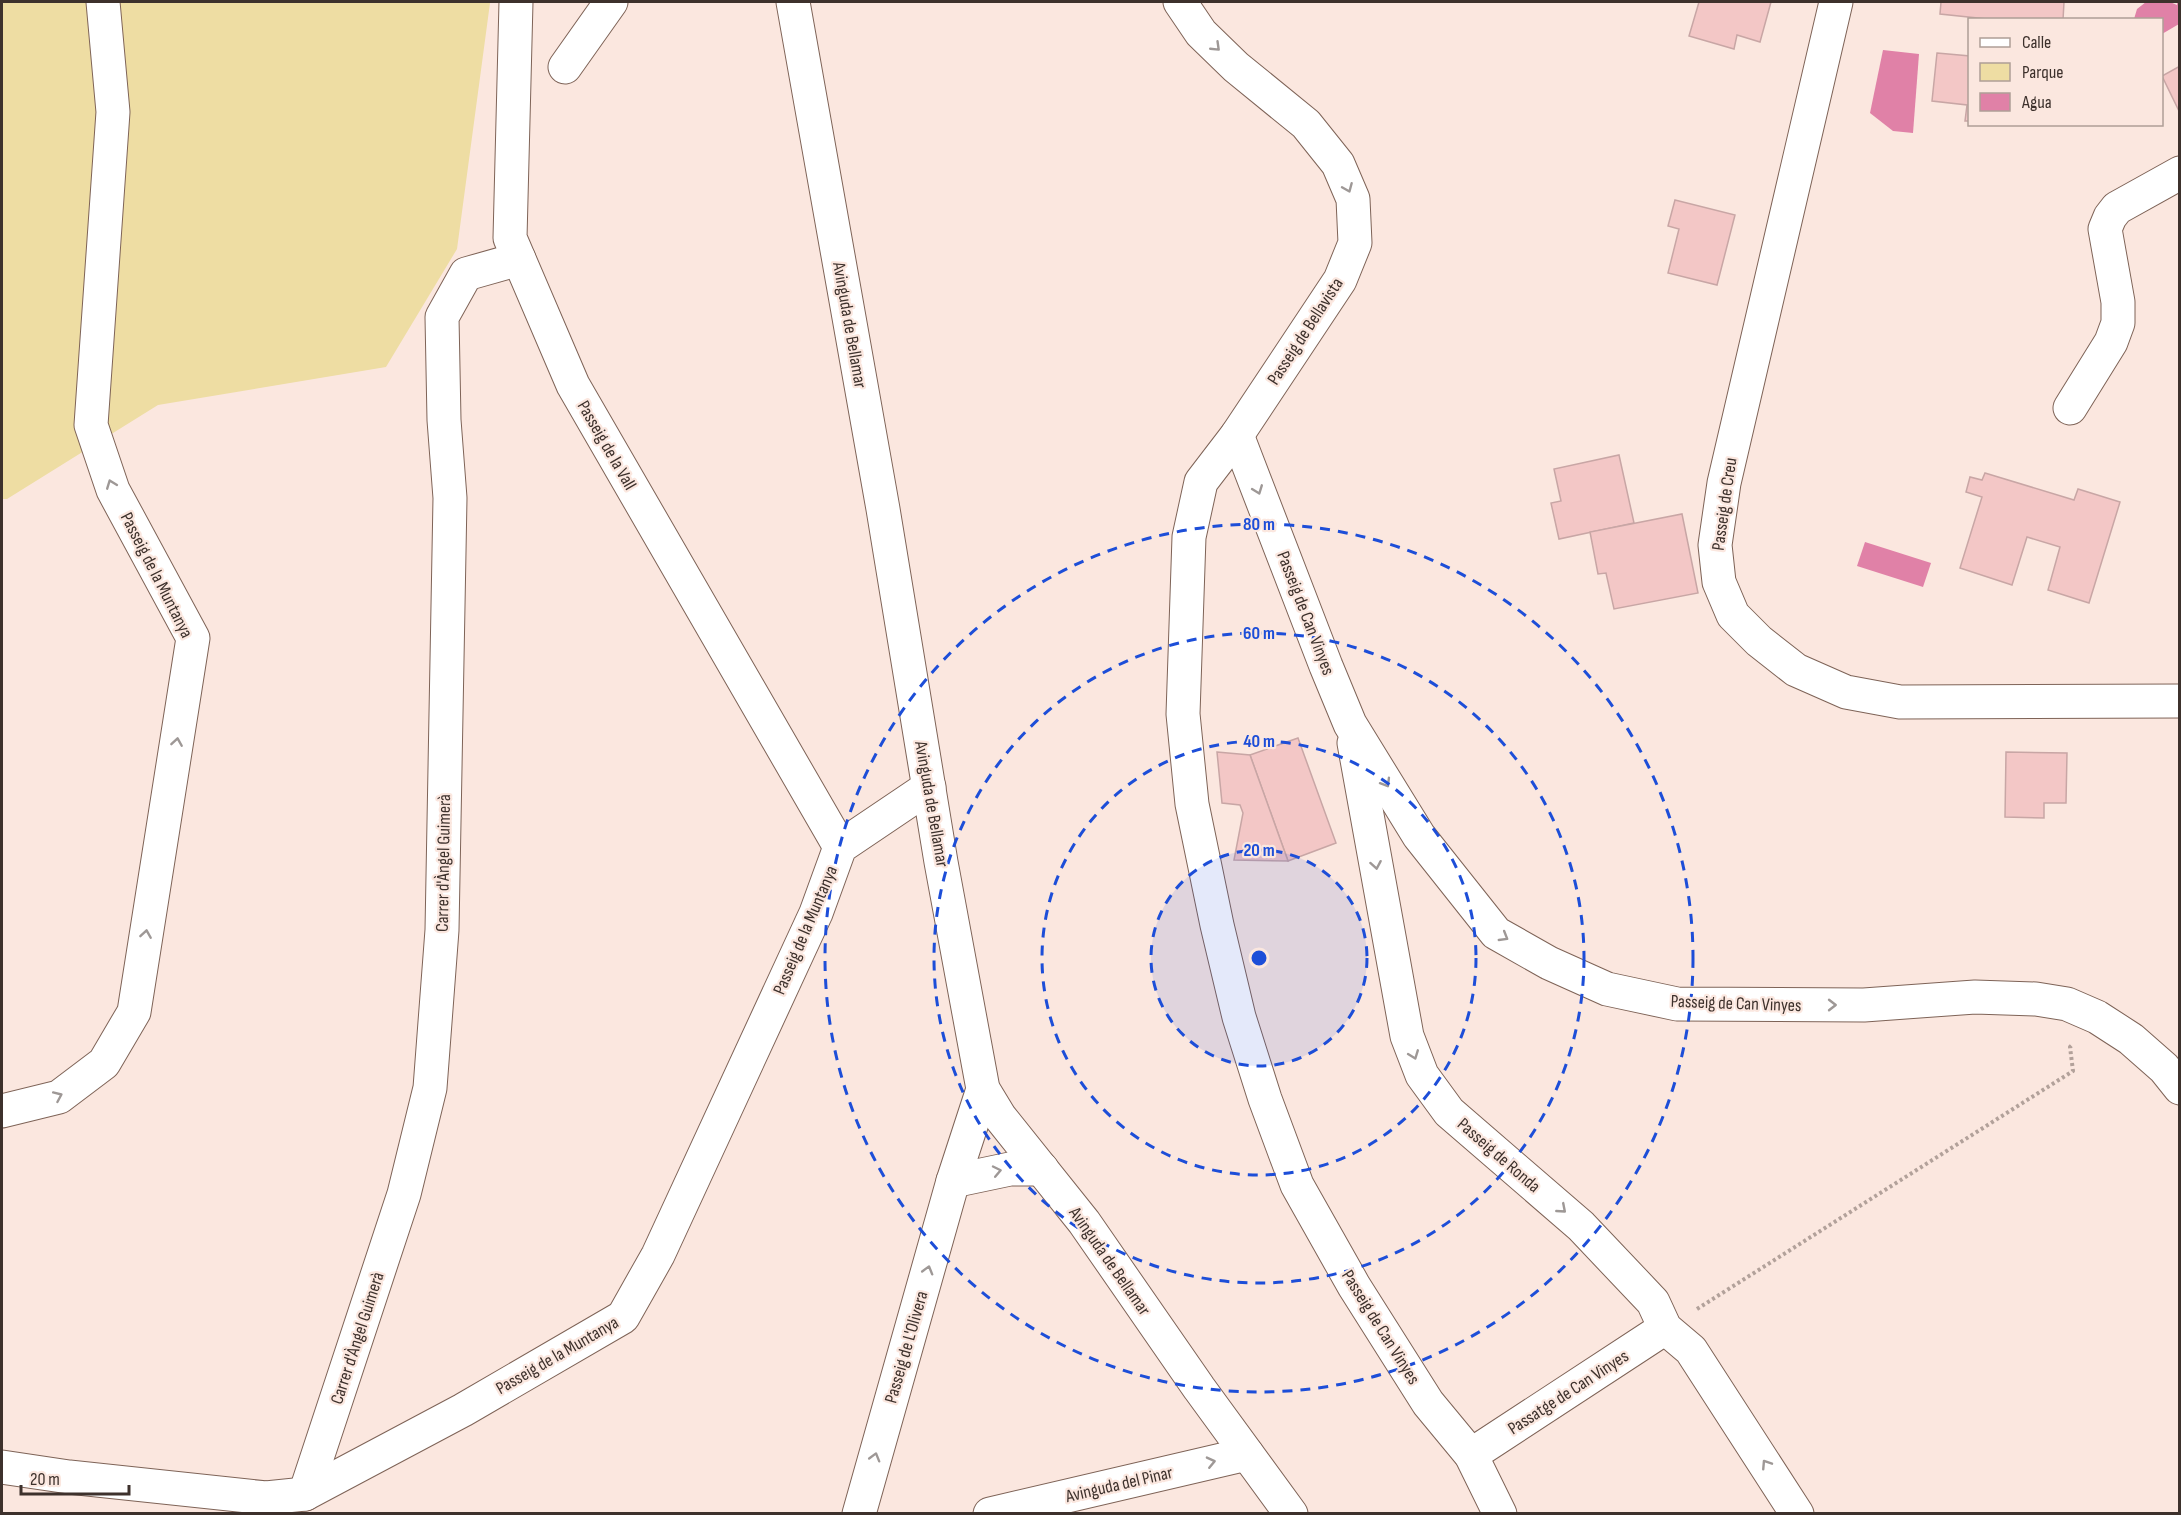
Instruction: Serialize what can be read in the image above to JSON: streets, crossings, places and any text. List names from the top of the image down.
{
  "streets": {
    "street": [
      "Avinguda de Bellamar",
      "Passeig de Bellavista",
      "Passeig de la Vall",
      "Passeig de Creu",
      "Passeig de la Muntanya",
      "Passeig de Can Vinyes",
      "Carrer d'Àngel Guimerà",
      "Passeig de Ronda",
      "Passeig de L'Olivera",
      "Passatge de Can Vinyes",
      "Avinguda del Pinar"
    ]
  },
  "crossings": [
    ["Avinguda de Bellamar", "Passeig de la Muntanya"],
    ["Avinguda de Bellamar", "Passeig de L'Olivera"],
    ["Avinguda de Bellamar", "Avinguda del Pinar"],
    ["Passeig de Bellavista", "Passeig de Can Vinyes"],
    ["Passeig de la Vall", "Passeig de la Muntanya"],
    ["Passeig de la Vall", "Carrer d'Àngel Guimerà"],
    ["Passeig de la Muntanya", "Carrer d'Àngel Guimerà"],
    ["Passeig de Can Vinyes", "Passeig de Ronda"],
    ["Passeig de Can Vinyes", "Passatge de Can Vinyes"],
    ["Passeig de Ronda", "Passatge de Can Vinyes"]
  ],
  "one_way": [
    "Passeig de Bellavista",
    "Passeig de la Muntanya",
    "Passeig de Can Vinyes",
    "Passeig de L'Olivera",
    "Avinguda del Pinar"
  ],
  "legend": ["Calle", "Parque", "Agua"],
  "scale_bar": "20 m",
  "rings": [
    "80 m",
    "60 m",
    "40 m",
    "20 m"
  ]
}
